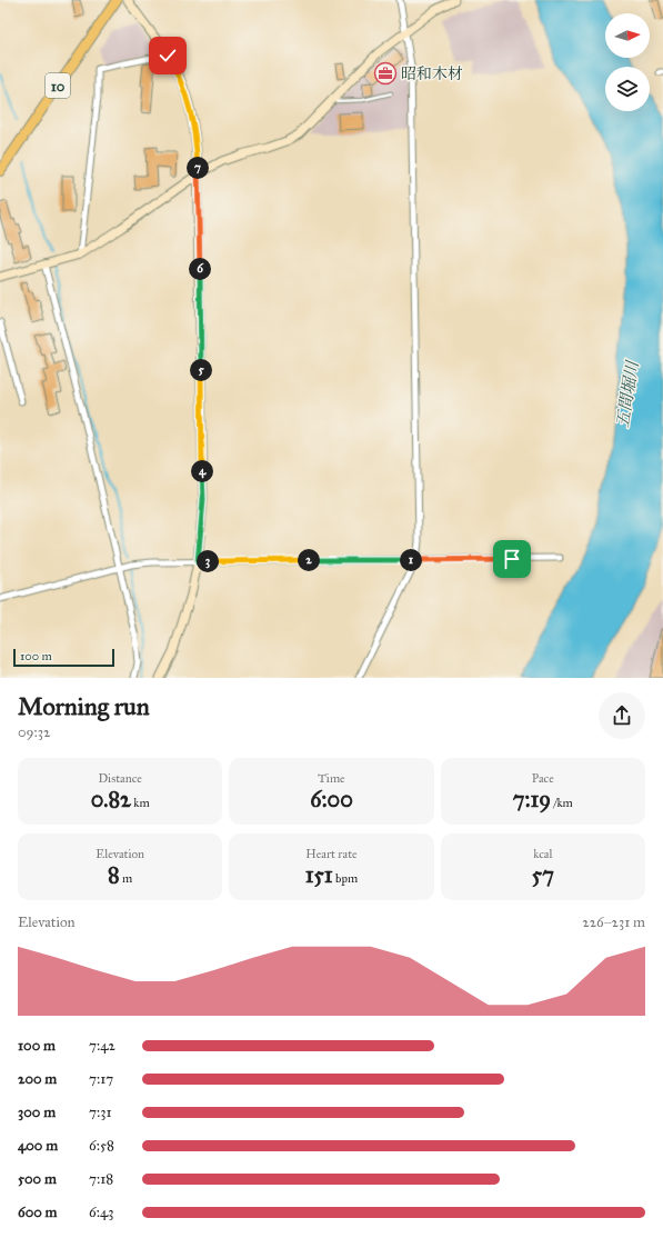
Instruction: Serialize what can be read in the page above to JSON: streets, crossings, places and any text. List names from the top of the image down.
{
  "streets": {
    "main road": ["10"]
  },
  "water": ["五間堀川"],
  "places": {
    "office": ["昭和木材"]
  },
  "scale_bar": "100 m",
  "north": "right",
  "page": {
    "pins": [
      "7",
      "6",
      "5",
      "4",
      "1",
      "2",
      "3"
    ],
    "scale": "100 m",
    "heading": ["Morning run", "09:32"],
    "stats": [
      ["Distance", "0.82 km"],
      ["Time", "6:00"],
      ["Pace", "7:19 /km"],
      ["Elevation", "8 m"],
      ["Heart rate", "151 bpm"],
      ["kcal", "57"]
    ],
    "chart": ["Elevation", "226–231 m"],
    "list": [
      {
        "name": "100 m",
        "note": "7:42"
      },
      {
        "name": "200 m",
        "note": "7:17"
      },
      {
        "name": "300 m",
        "note": "7:31"
      },
      {
        "name": "400 m",
        "note": "6:58"
      },
      {
        "name": "500 m",
        "note": "7:18"
      },
      {
        "name": "600 m",
        "note": "6:43"
      }
    ]
  }
}
